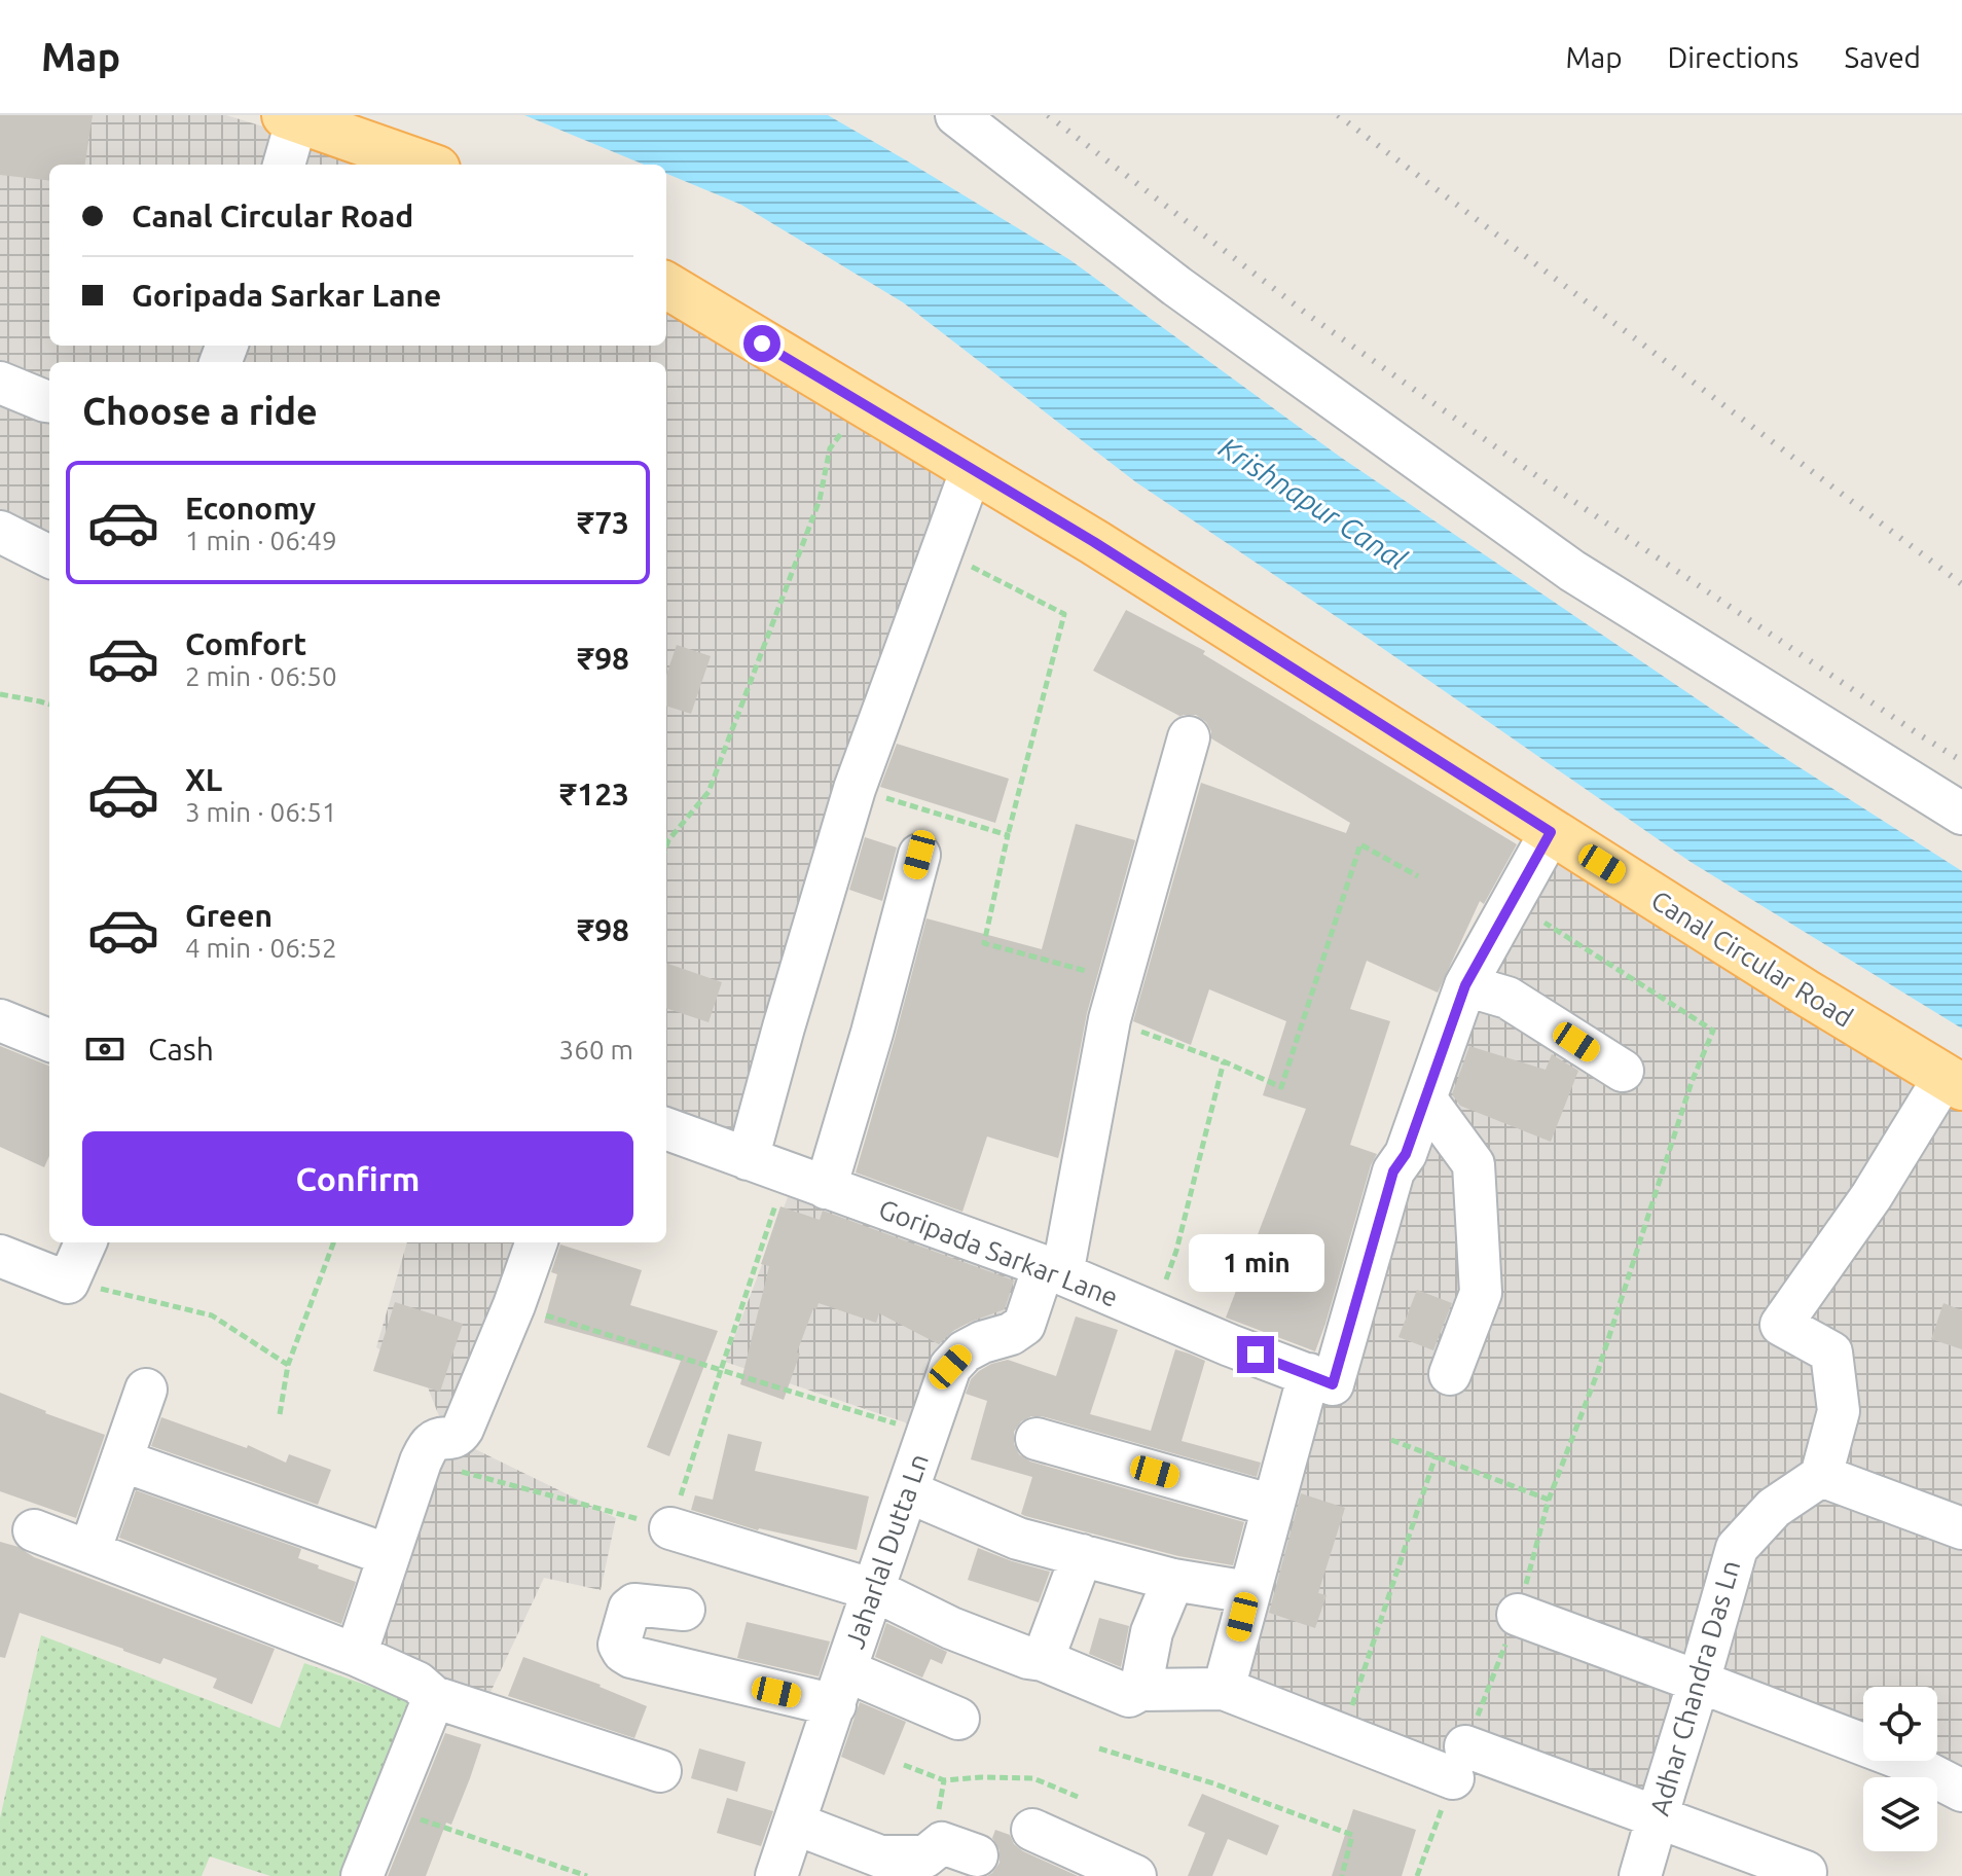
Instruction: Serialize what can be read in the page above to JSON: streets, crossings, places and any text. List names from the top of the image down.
{
  "streets": {
    "main road": ["Canal Circular Road"],
    "street": ["Goripada Sarkar Lane", "Jaharlal Dutta Ln", "Adhar Chandra Das Ln"]
  },
  "crossings": [
    ["Goripada Sarkar Lane", "Jaharlal Dutta Ln"]
  ],
  "water": ["Krishnapur Canal"],
  "page": {
    "header": "Map",
    "nav": ["Map", "Directions", "Saved"],
    "banner": ["Canal Circular Road", "Goripada Sarkar Lane"],
    "heading": "Choose a ride",
    "list": [
      {
        "name": "Economy",
        "note": "1 min · 06:49",
        "value": "₹73"
      },
      {
        "name": "Comfort",
        "note": "2 min · 06:50",
        "value": "₹98"
      },
      {
        "name": "XL",
        "note": "3 min · 06:51",
        "value": "₹123"
      },
      {
        "name": "Green",
        "note": "4 min · 06:52",
        "value": "₹98"
      }
    ],
    "pay": ["Cash", "360 m"],
    "buttons": "Confirm",
    "bubble": "1 min"
  }
}
